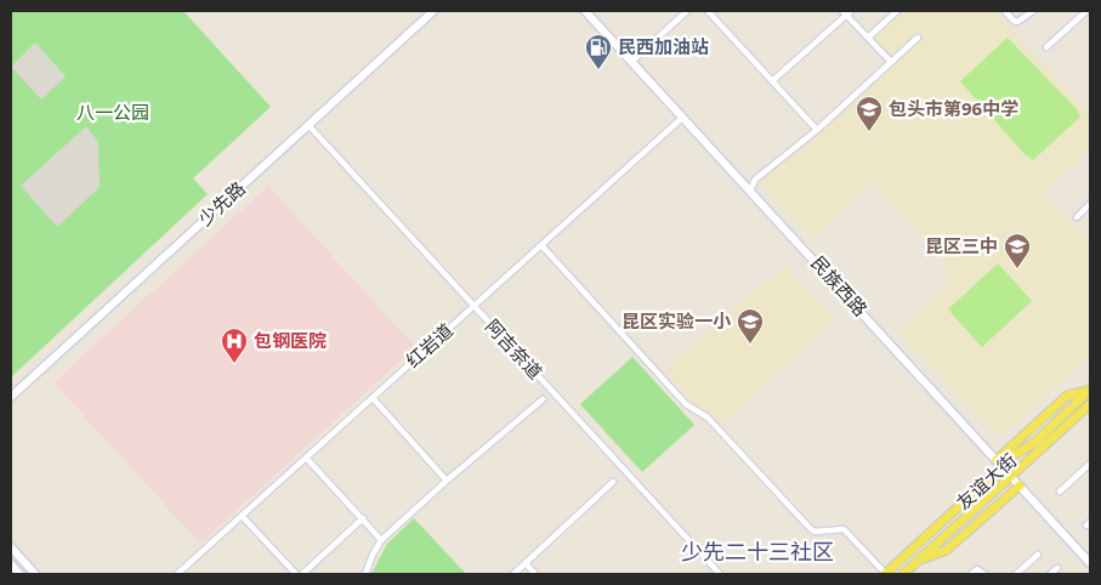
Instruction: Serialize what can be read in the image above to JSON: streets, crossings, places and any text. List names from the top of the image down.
{
  "streets": {
    "main road": ["少先路", "民族西路", "友谊大街"],
    "street": ["红岩道", "阿吉奈道"]
  },
  "crossings": [
    ["少先路", "阿吉奈道"],
    ["民族西路", "红岩道"],
    ["民族西路", "友谊大街"],
    ["红岩道", "阿吉奈道"]
  ],
  "districts": ["少先二十三社区"],
  "parks": ["八一公园"],
  "places": {
    "fuel station": ["民西加油站"],
    "school or university": ["包头市第96中学", "昆区三中", "昆区实验一小"],
    "hospital": ["包钢医院"]
  }
}
